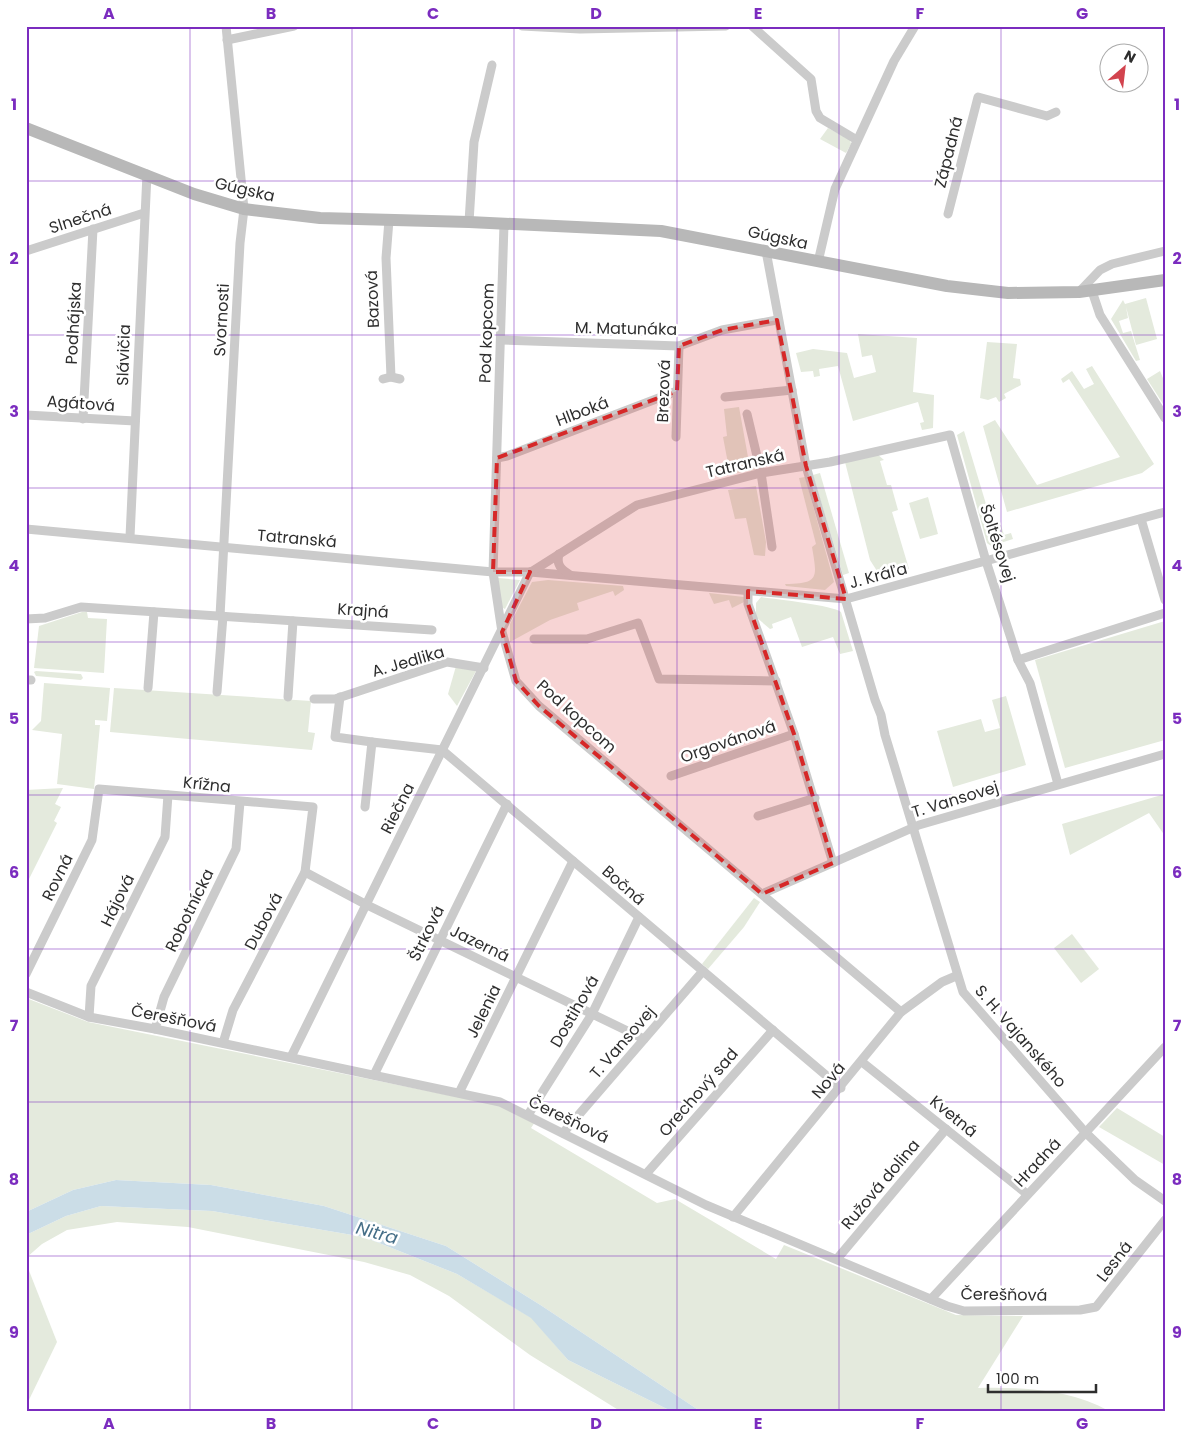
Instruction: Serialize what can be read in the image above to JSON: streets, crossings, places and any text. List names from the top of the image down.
{
  "streets": {
    "main road": ["Gúgska"],
    "street": [
      "Západná",
      "Slnečná",
      "Bazová",
      "Svornosti",
      "Podhájska",
      "M. Matunáka",
      "Pod kopcom",
      "Slávičia",
      "Brezová",
      "Agátová",
      "Hlboká",
      "Tatranská",
      "Šoltésovej",
      "J. Kráľa",
      "Krajná",
      "A. Jedlika",
      "Orgovánová",
      "Krížna",
      "T. Vansovej",
      "Riečna",
      "Rovná",
      "Bočná",
      "Hájová",
      "Robotnícka",
      "Dubová",
      "Štrková",
      "Jazerná",
      "Jelenia",
      "Dostihová",
      "Čerešňová",
      "S. H. Vajanského",
      "Nová",
      "Orechový sad",
      "Kvetná",
      "Hradná",
      "Ružová dolina",
      "Lesná"
    ]
  },
  "crossings": [
    ["Gúgska", "Bazová"],
    ["Gúgska", "Svornosti"],
    ["Gúgska", "Pod kopcom"],
    ["Gúgska", "Slávičia"],
    ["Gúgska", "S. H. Vajanského"],
    ["Slnečná", "Podhájska"],
    ["Slnečná", "Slávičia"],
    ["Svornosti", "Tatranská"],
    ["Svornosti", "Krajná"],
    ["Podhájska", "Agátová"],
    ["M. Matunáka", "Pod kopcom"],
    ["M. Matunáka", "Brezová"],
    ["M. Matunáka", "S. H. Vajanského"],
    ["Pod kopcom", "Hlboká"],
    ["Pod kopcom", "Tatranská"],
    ["Pod kopcom", "T. Vansovej"],
    ["Pod kopcom", "Riečna"],
    ["Pod kopcom", "Nová"],
    ["Slávičia", "Agátová"],
    ["Slávičia", "Tatranská"],
    ["Brezová", "Hlboká"],
    ["Tatranská", "Šoltésovej"],
    ["Tatranská", "J. Kráľa"],
    ["Tatranská", "Riečna"],
    ["Tatranská", "S. H. Vajanského"],
    ["Šoltésovej", "J. Kráľa"],
    ["Šoltésovej", "T. Vansovej"],
    ["J. Kráľa", "Orgovánová"],
    ["J. Kráľa", "Riečna"],
    ["J. Kráľa", "S. H. Vajanského"],
    ["A. Jedlika", "Riečna"],
    ["Orgovánová", "T. Vansovej"],
    ["Krížna", "Rovná"],
    ["Krížna", "Hájová"],
    ["Krížna", "Robotnícka"],
    ["Krížna", "Dubová"],
    ["T. Vansovej", "Bočná"],
    ["T. Vansovej", "Jazerná"],
    ["T. Vansovej", "Čerešňová"],
    ["T. Vansovej", "S. H. Vajanského"],
    ["Riečna", "Bočná"],
    ["Riečna", "Jazerná"],
    ["Riečna", "Čerešňová"],
    ["Bočná", "Štrková"],
    ["Bočná", "Jelenia"],
    ["Bočná", "Dostihová"],
    ["Bočná", "Nová"],
    ["Bočná", "Orechový sad"],
    ["Hájová", "Čerešňová"],
    ["Robotnícka", "Čerešňová"],
    ["Dubová", "Jazerná"],
    ["Dubová", "Čerešňová"],
    ["Štrková", "Jazerná"],
    ["Štrková", "Čerešňová"],
    ["Jazerná", "Jelenia"],
    ["Jazerná", "Dostihová"],
    ["Jelenia", "Čerešňová"],
    ["Dostihová", "Čerešňová"],
    ["Čerešňová", "Nová"],
    ["Čerešňová", "Orechový sad"],
    ["Čerešňová", "Hradná"],
    ["Čerešňová", "Ružová dolina"],
    ["Čerešňová", "Lesná"],
    ["S. H. Vajanského", "Nová"],
    ["S. H. Vajanského", "Hradná"],
    ["Nová", "Kvetná"],
    ["Kvetná", "Hradná"],
    ["Kvetná", "Ružová dolina"]
  ],
  "water": ["Nitra"],
  "scale_bar": "100 m",
  "north": "top right",
  "grid": {
    "columns": [
      "A",
      "B",
      "C",
      "D",
      "E",
      "F",
      "G"
    ],
    "rows": [
      "1",
      "2",
      "3",
      "4",
      "5",
      "6",
      "7",
      "8",
      "9"
    ]
  }
}
